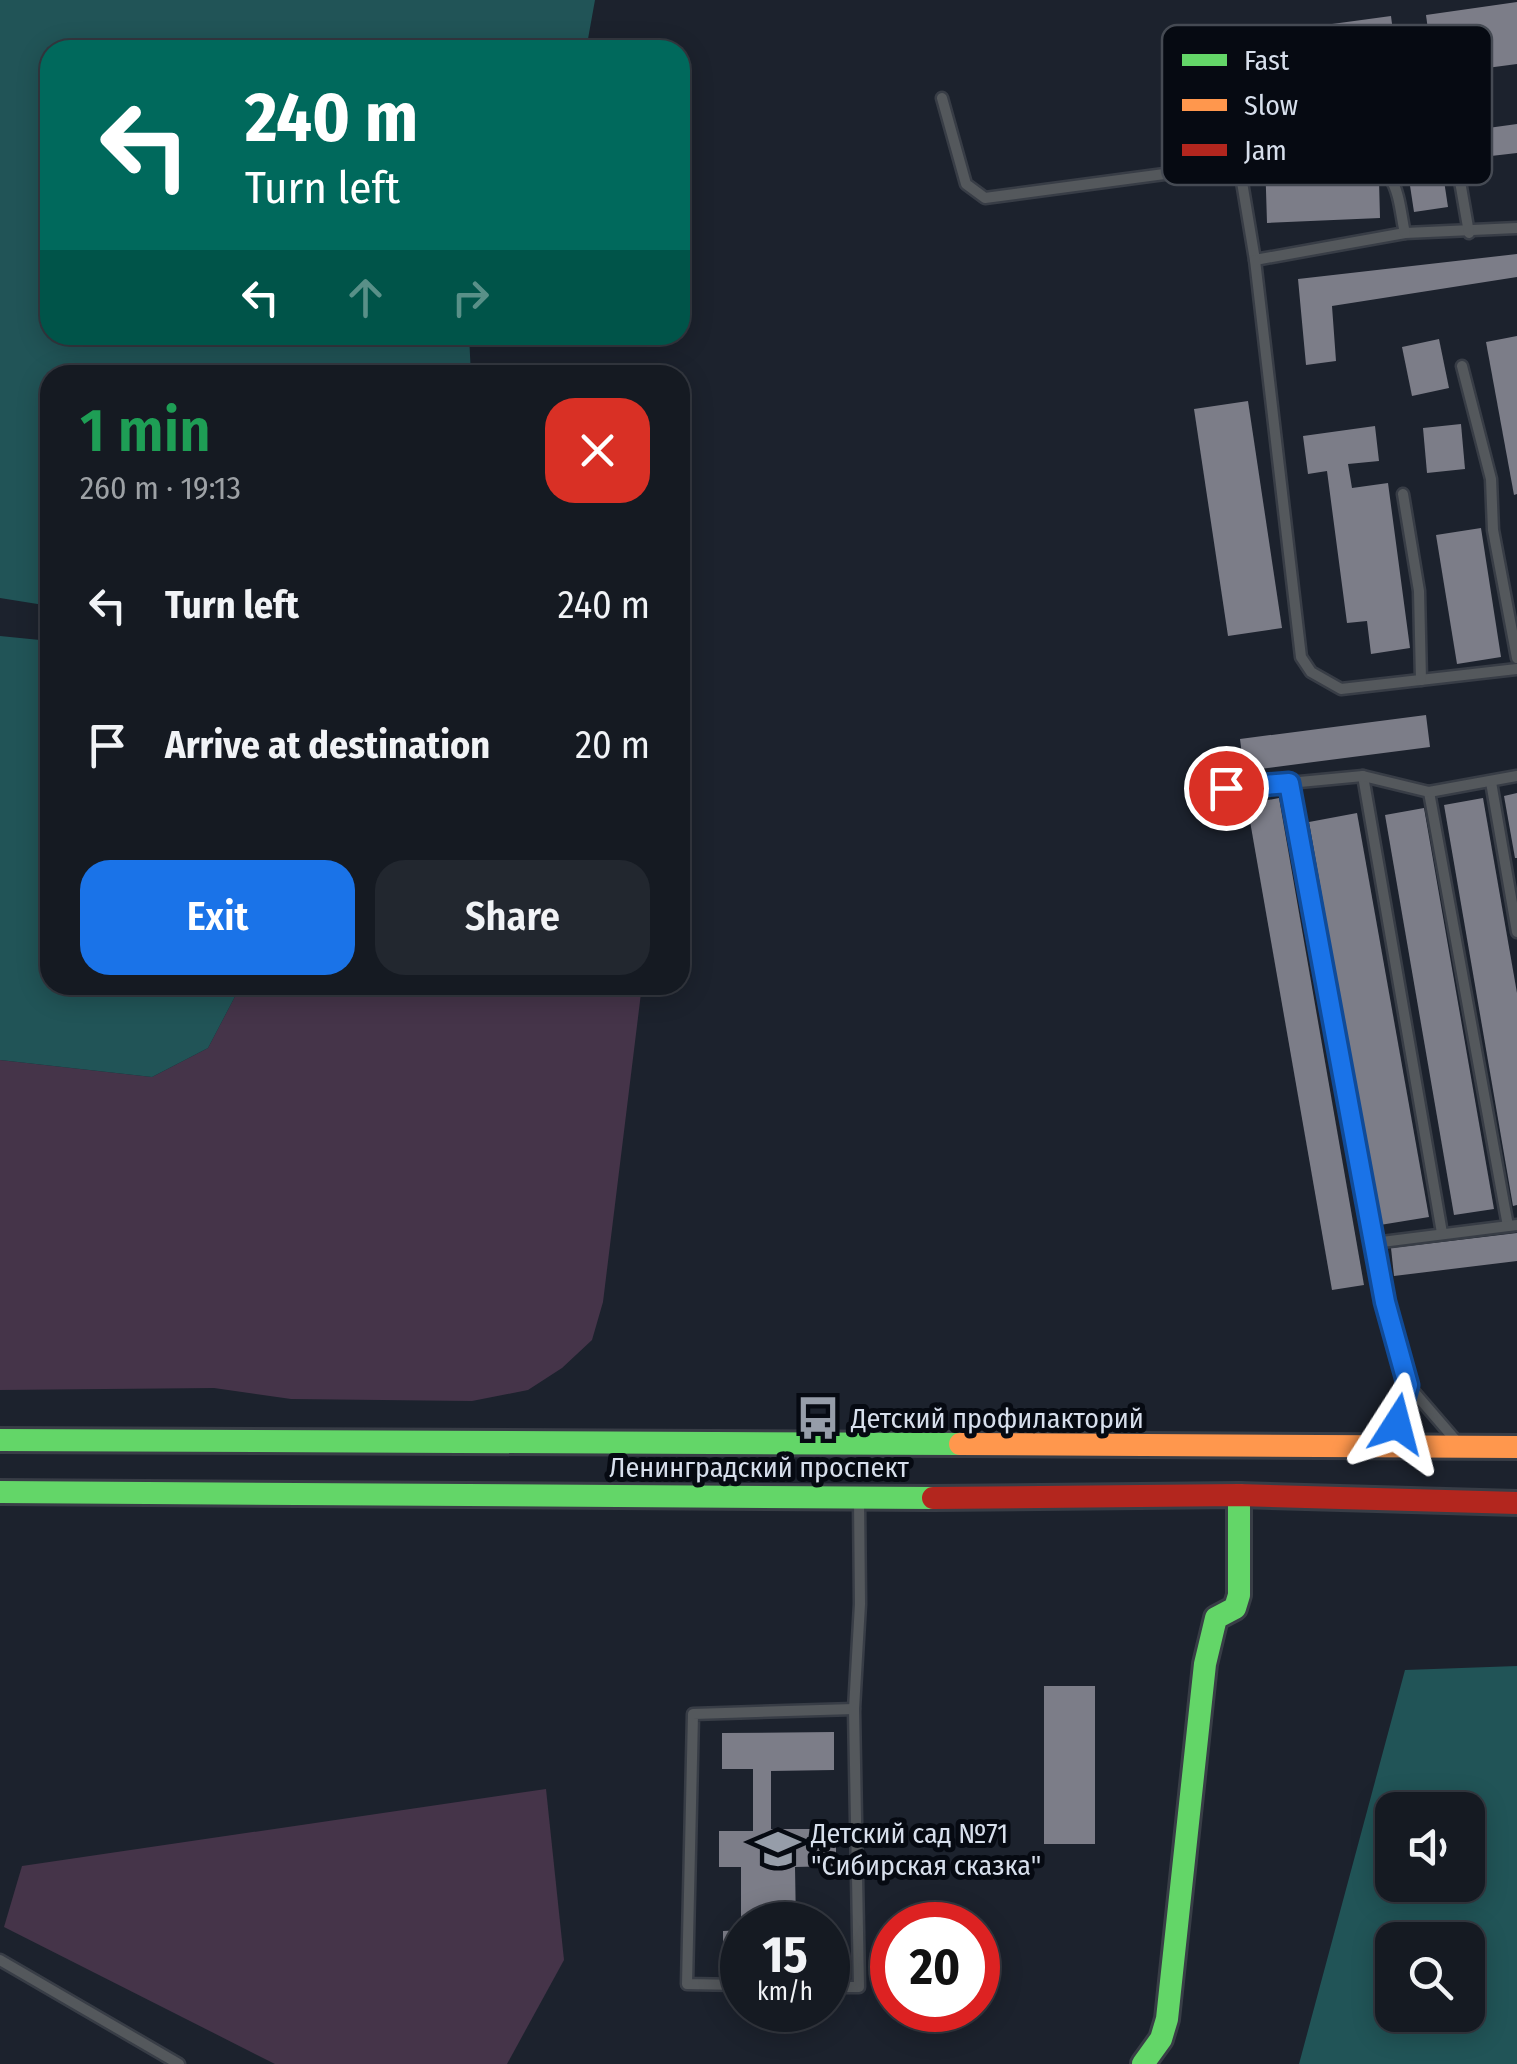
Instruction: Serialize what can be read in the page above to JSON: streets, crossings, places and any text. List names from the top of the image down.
{
  "streets": {
    "main road": ["Ленинградский проспект"]
  },
  "places": {
    "bus stop": ["Детский профилакторий"],
    "school or university": ["Детский сад №71 \"Сибирская сказка\""]
  },
  "legend": ["Fast", "Slow", "Jam"],
  "page": {
    "turn": ["240 m", "Turn left"],
    "heading": ["1 min", "260 m · 19:13"],
    "list": [
      {
        "name": "Turn left",
        "value": "240 m"
      },
      {
        "name": "Arrive at destination",
        "value": "20 m"
      }
    ],
    "buttons": ["Exit", "Share"],
    "speed": "15 km/h",
    "limit": "20"
  }
}
